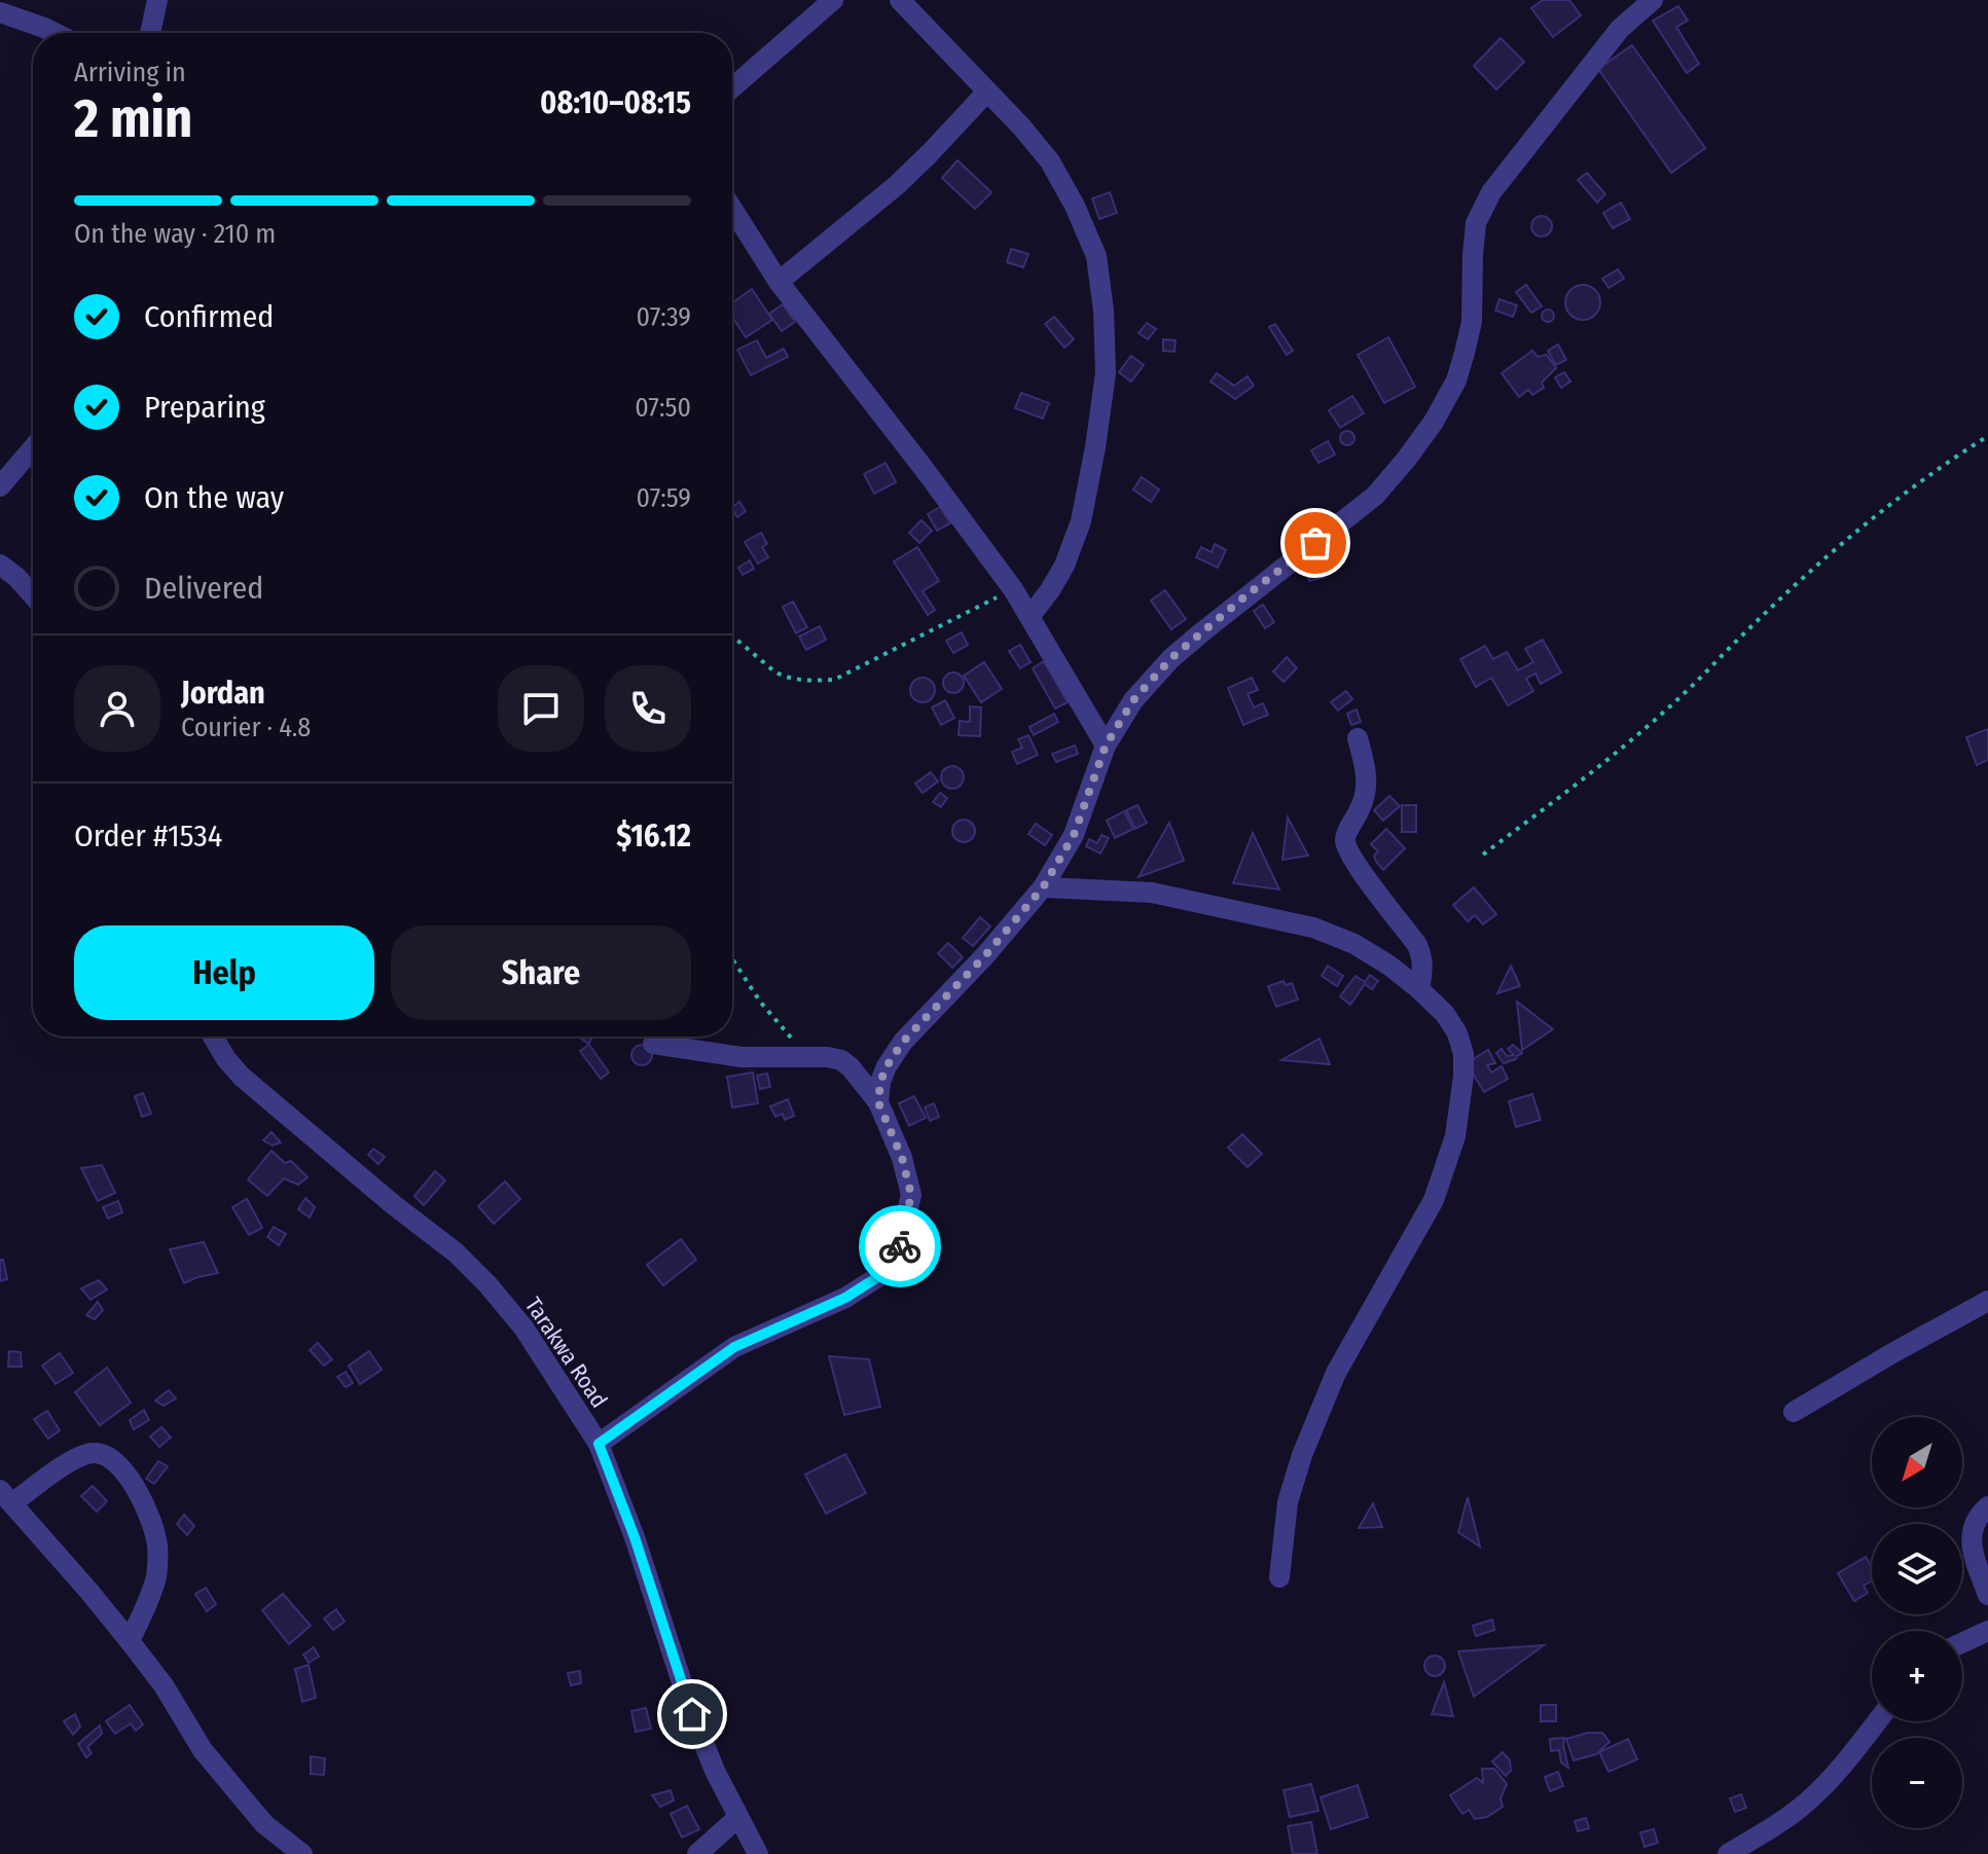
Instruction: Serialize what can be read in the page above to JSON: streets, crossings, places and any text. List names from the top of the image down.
{
  "streets": {
    "street": ["Tarakwa Road"]
  },
  "north": "bottom left",
  "page": {
    "heading": ["2 min", "Arriving in", "08:10–08:15"],
    "panel": [
      "Jordan",
      "Courier · 4.8",
      "Order #1534",
      "$16.12"
    ],
    "bar": "On the way · 210 m",
    "list": [
      ["Confirmed", "07:39"],
      ["Preparing", "07:50"],
      ["On the way", "07:59"],
      "Delivered"
    ],
    "buttons": ["Help", "Share"],
    "map_buttons": ["+", "−"]
  }
}
